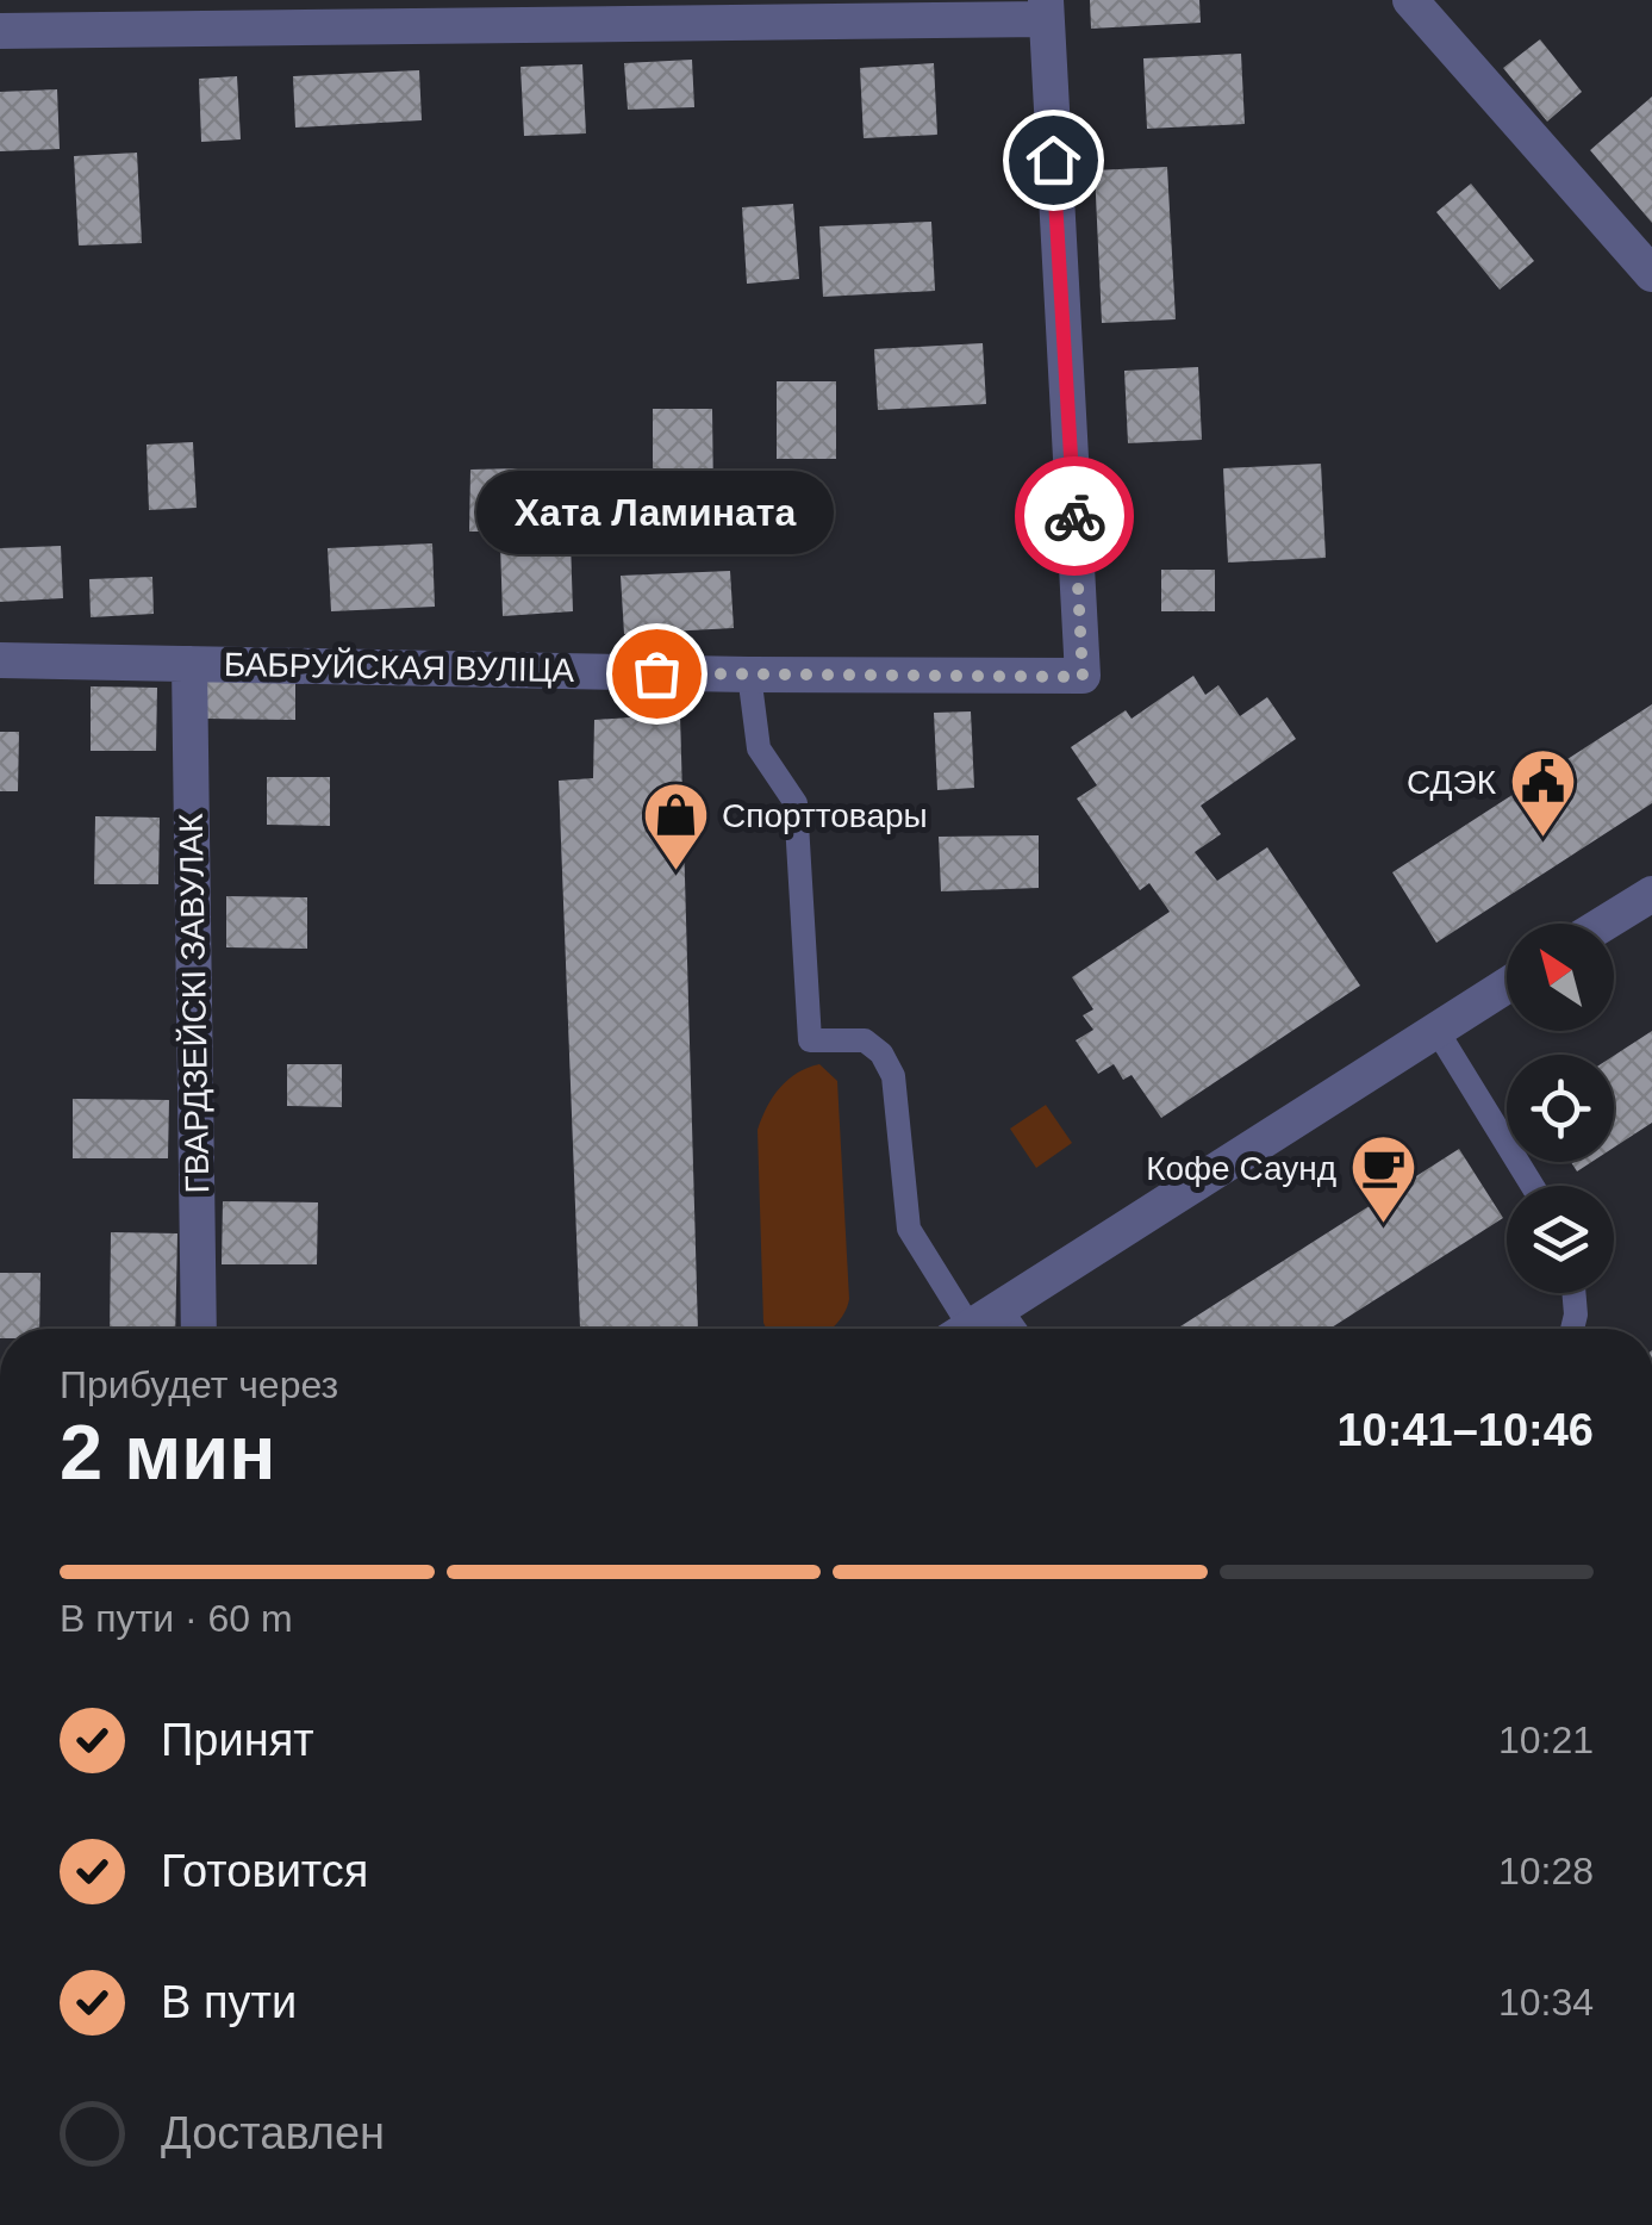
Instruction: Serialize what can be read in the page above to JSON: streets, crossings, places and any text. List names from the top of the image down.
{
  "streets": {
    "street": ["БАБРУЙСКАЯ ВУЛІЦА", "ГВАРДЗЕЙСКІ ЗАВУЛАК"]
  },
  "crossings": [
    ["БАБРУЙСКАЯ ВУЛІЦА", "ГВАРДЗЕЙСКІ ЗАВУЛАК"]
  ],
  "places": {
    "other": ["Хата Ламината"],
    "public building": ["СДЭК"],
    "shop": ["Спорттовары"],
    "cafe": ["Кофе Саунд"]
  },
  "north": "top left",
  "page": {
    "bubble": "Хата Ламината",
    "heading": ["2 мин", "Прибудет через", "10:41–10:46"],
    "bar": "В пути · 60 m",
    "list": [
      ["Принят", "10:21"],
      ["Готовится", "10:28"],
      ["В пути", "10:34"],
      "Доставлен"
    ]
  }
}
